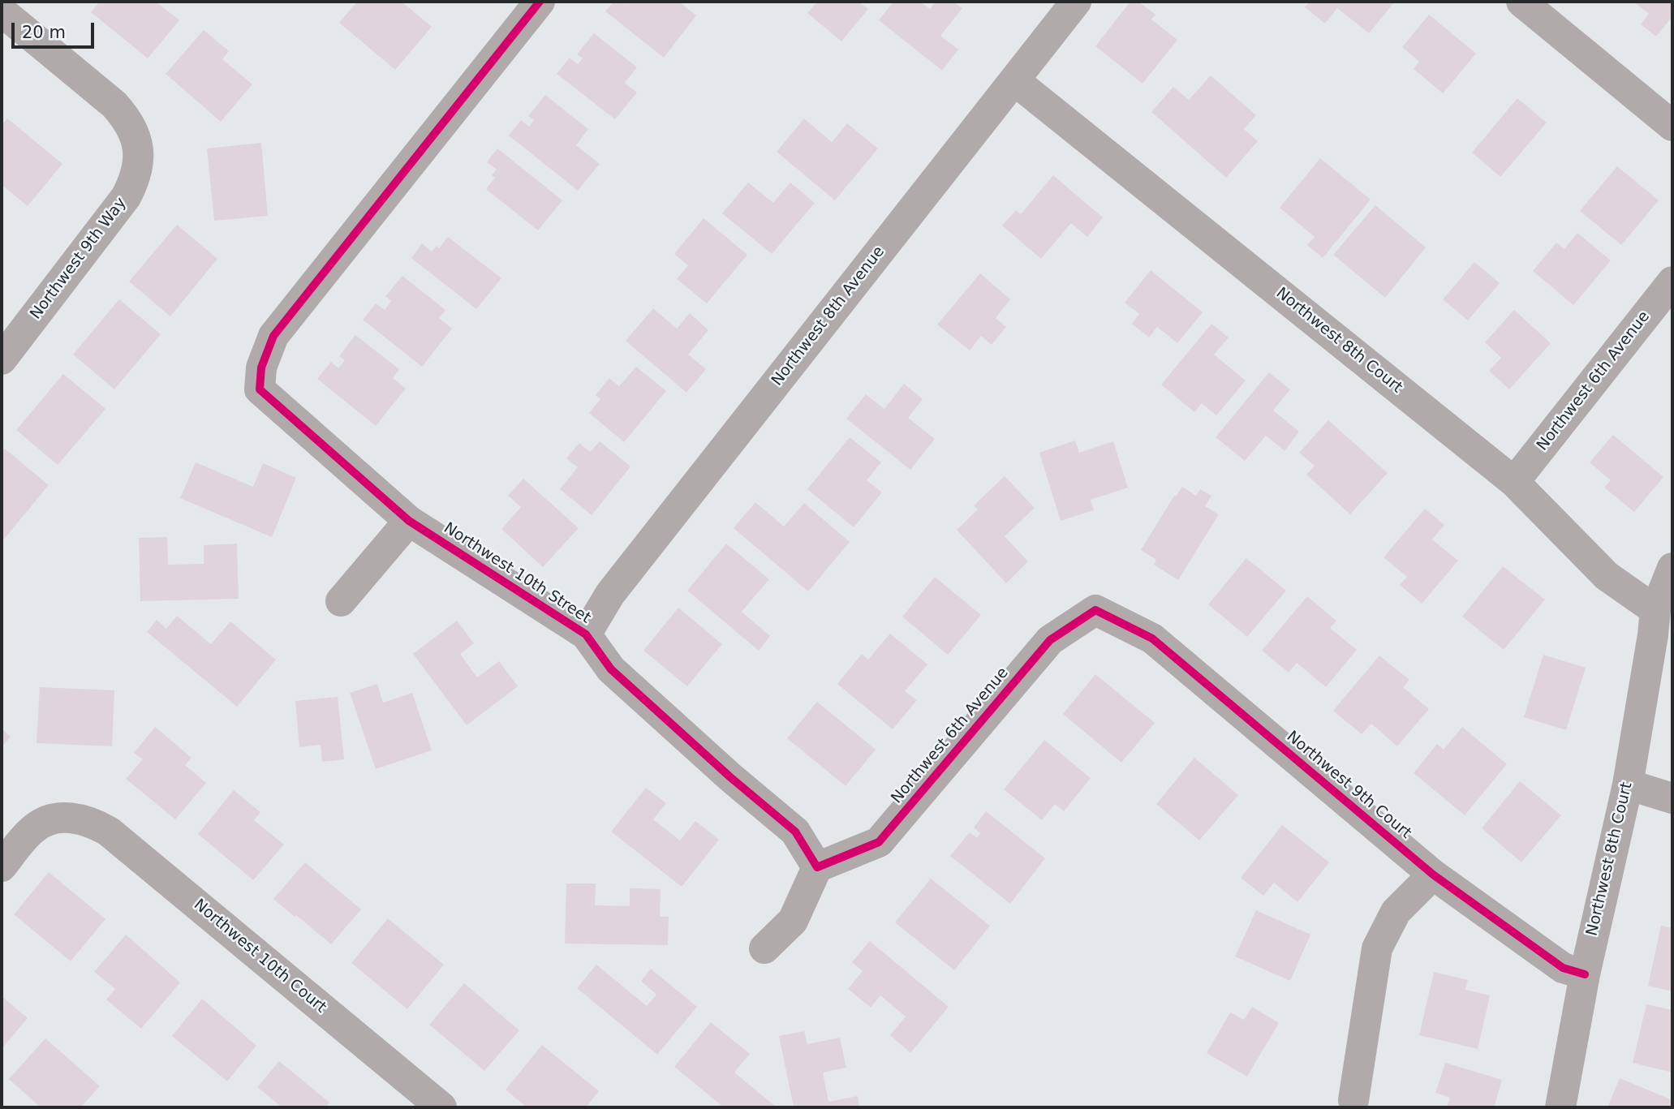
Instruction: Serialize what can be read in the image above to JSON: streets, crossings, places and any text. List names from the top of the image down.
{
  "streets": {
    "street": [
      "Northwest 9th Way",
      "Northwest 8th Avenue",
      "Northwest 8th Court",
      "Northwest 6th Avenue",
      "Northwest 10th Street",
      "Northwest 9th Court",
      "Northwest 10th Court"
    ]
  },
  "crossings": [
    ["Northwest 8th Avenue", "Northwest 8th Court"],
    ["Northwest 8th Avenue", "Northwest 10th Street"],
    ["Northwest 8th Court", "Northwest 6th Avenue"],
    ["Northwest 8th Court", "Northwest 9th Court"],
    ["Northwest 6th Avenue", "Northwest 10th Street"],
    ["Northwest 6th Avenue", "Northwest 9th Court"]
  ],
  "scale_bar": "20 m"
}
